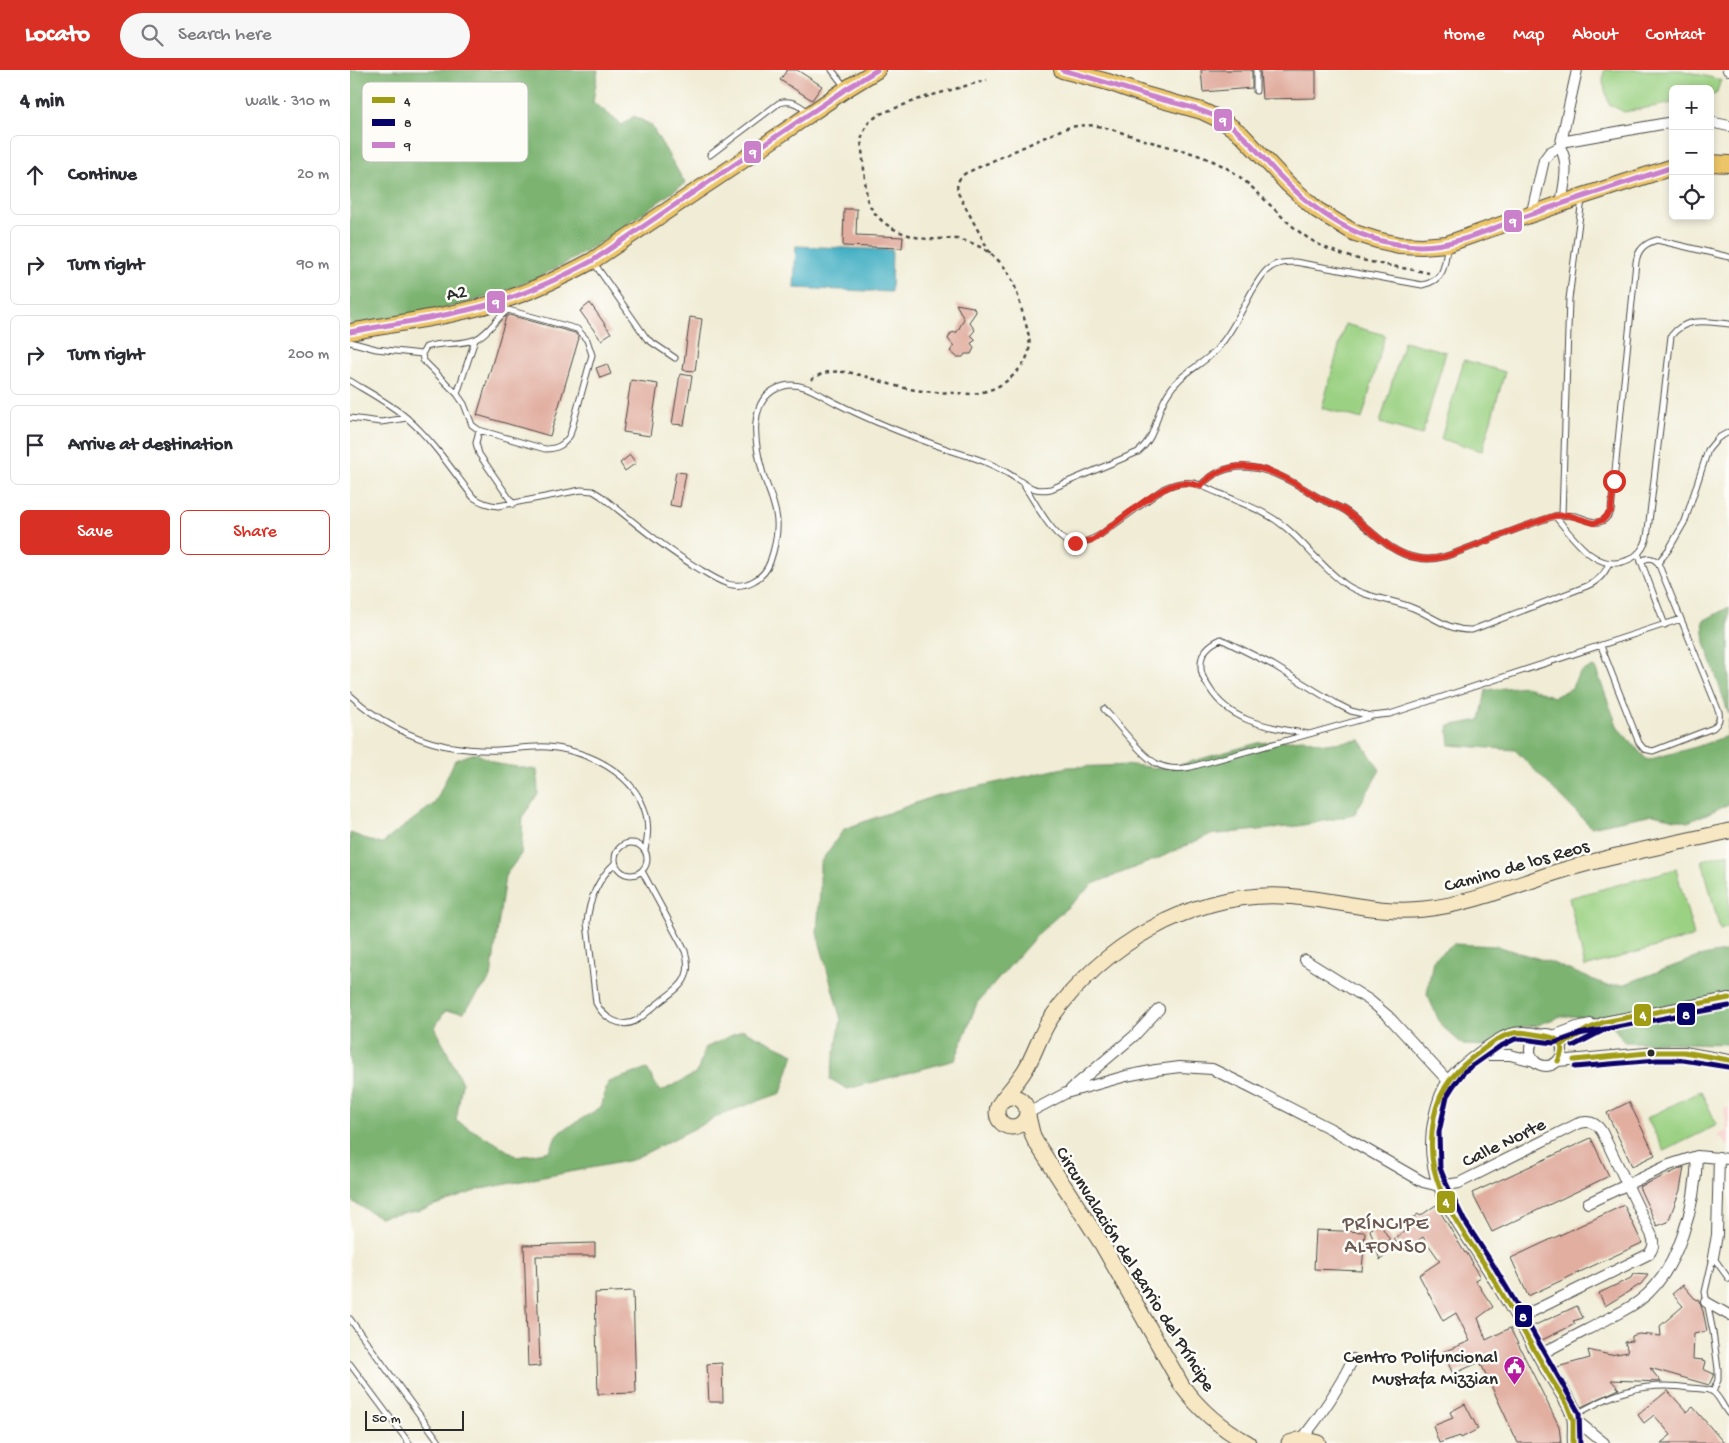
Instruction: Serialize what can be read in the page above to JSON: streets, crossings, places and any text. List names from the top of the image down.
{
  "streets": {
    "main road": ["A2"],
    "street": ["Camino de los Reos", "Calle Norte", "Circunvalación del Barrio del Príncipe"]
  },
  "crossings": [
    ["Camino de los Reos", "Circunvalación del Barrio del Príncipe"]
  ],
  "districts": ["PRÍNCIPE ALFONSO"],
  "places": {
    "public building": ["Centro Polifuncional Mustafa Mizzian"]
  },
  "lines": ["transit line 9", "transit line 4", "transit line 8"],
  "legend": ["4", "8", "9"],
  "scale_bar": "50 m",
  "page": {
    "header": "Locato",
    "search": "Search here",
    "nav": [
      "Home",
      "Map",
      "About",
      "Contact"
    ],
    "heading": ["4 min", "Walk · 310 m"],
    "map_buttons": ["+", "−"],
    "list": [
      ["Continue", "20 m"],
      ["Turn right", "90 m"],
      ["Turn right", "200 m"],
      "Arrive at destination"
    ],
    "buttons": ["Save", "Share"],
    "scale": "50 m"
  }
}
